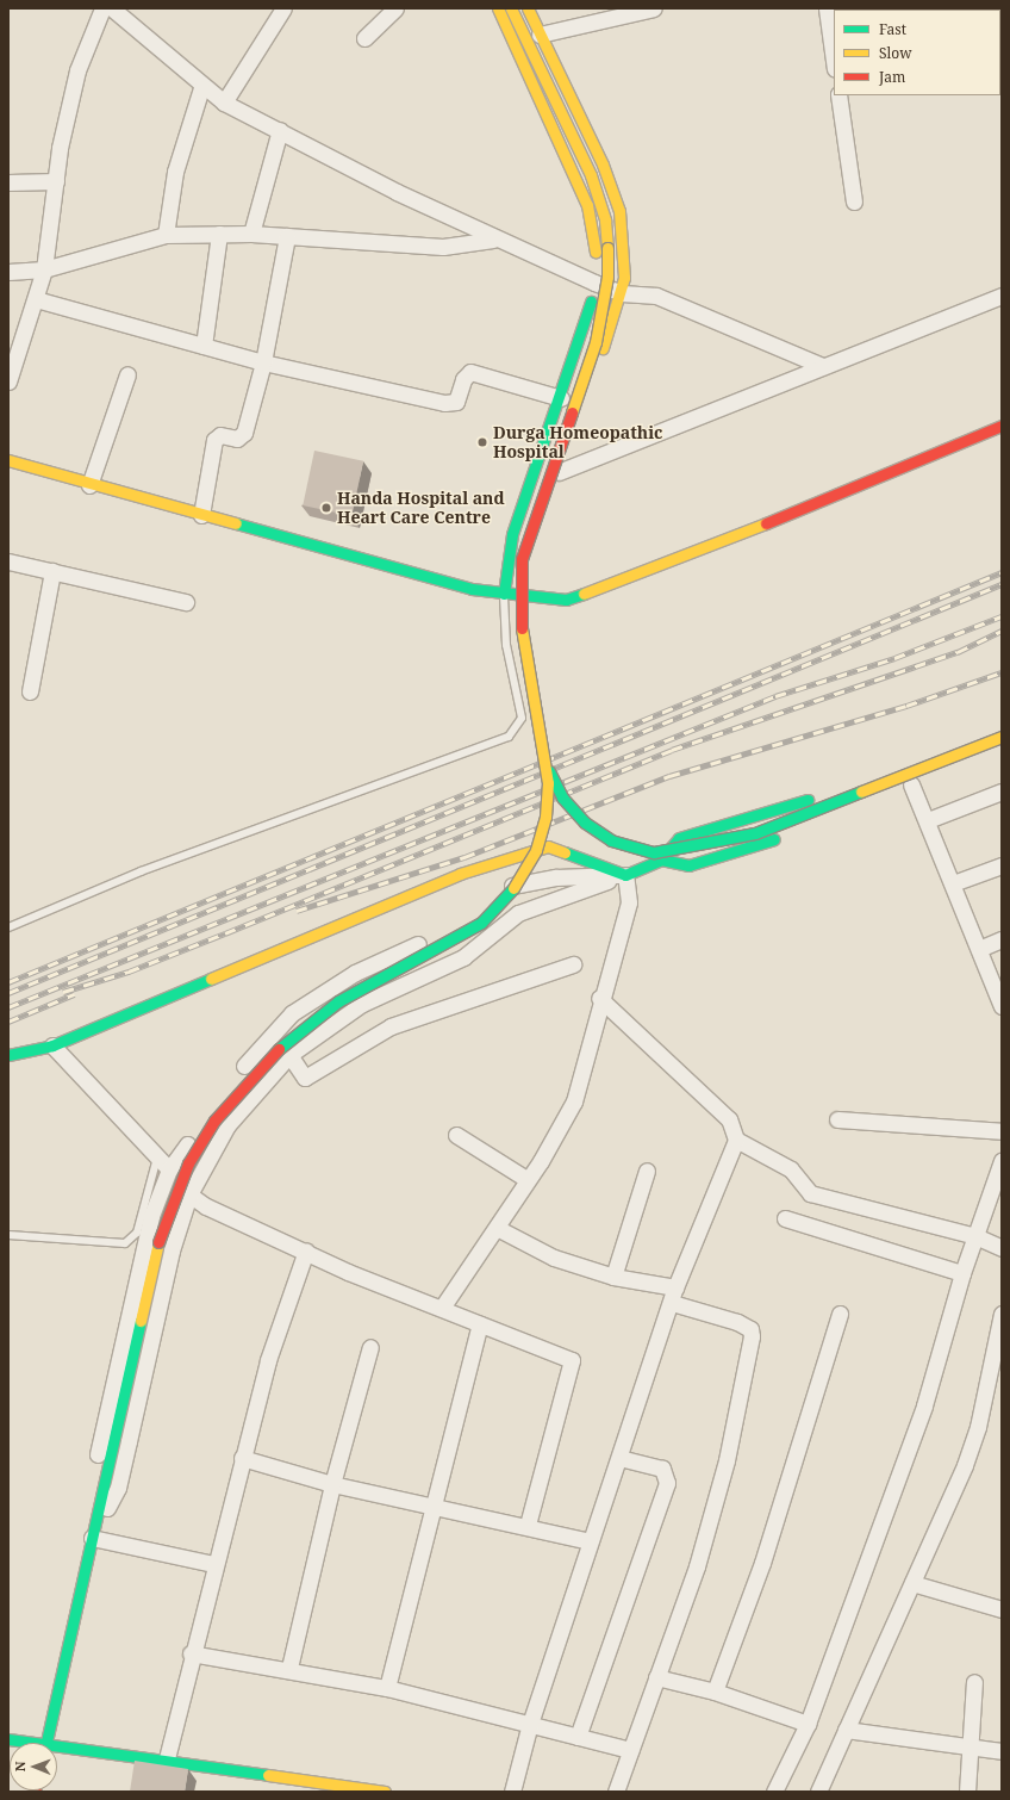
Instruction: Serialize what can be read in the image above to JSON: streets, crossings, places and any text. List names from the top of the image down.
{
  "places": ["Durga Homeopathic Hospital", "Handa Hospital and Heart Care Centre"],
  "legend": ["Fast", "Slow", "Jam"],
  "north": "left"
}
